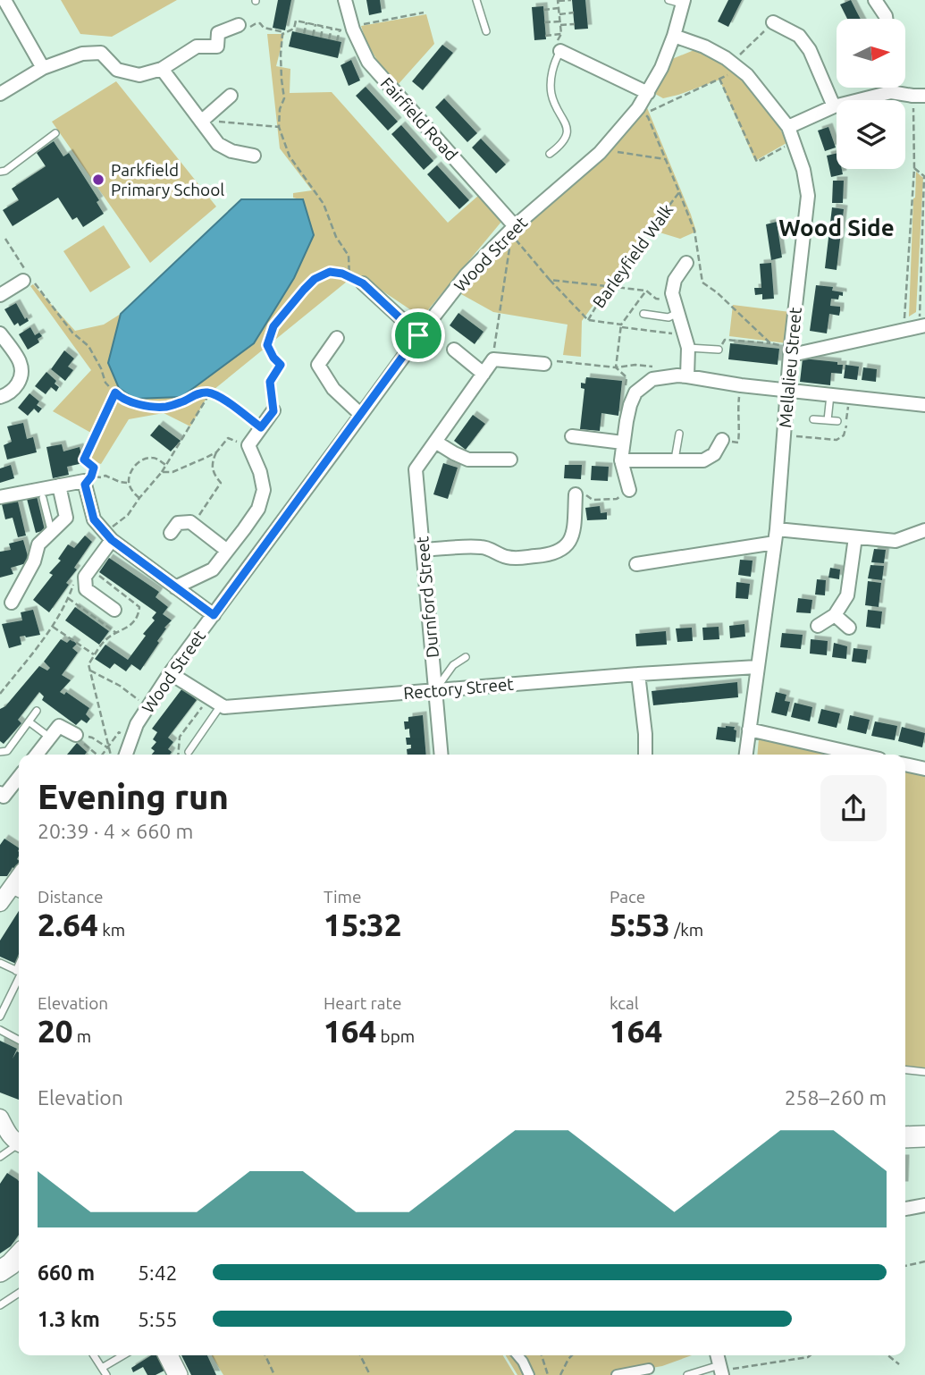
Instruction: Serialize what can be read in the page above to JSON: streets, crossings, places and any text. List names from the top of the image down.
{
  "streets": {
    "street": [
      "Fairfield Road",
      "Wood Street",
      "Mellalieu Street",
      "Durnford Street",
      "Rectory Street"
    ],
    "path": ["Barleyfield Walk"]
  },
  "crossings": [
    ["Fairfield Road", "Wood Street"],
    ["Wood Street", "Mellalieu Street"],
    ["Wood Street", "Rectory Street"],
    ["Mellalieu Street", "Rectory Street"],
    ["Durnford Street", "Rectory Street"]
  ],
  "districts": ["Wood Side"],
  "places": ["Parkfield Primary School"],
  "north": "right",
  "page": {
    "heading": ["Evening run", "20:39 · 4 × 660 m"],
    "stats": [
      ["Distance", "2.64 km"],
      ["Time", "15:32"],
      ["Pace", "5:53 /km"],
      ["Elevation", "20 m"],
      ["Heart rate", "164 bpm"],
      ["kcal", "164"]
    ],
    "chart": ["Elevation", "258–260 m"],
    "list": [
      {
        "name": "660 m",
        "note": "5:42"
      },
      {
        "name": "1.3 km",
        "note": "5:55"
      }
    ]
  }
}
